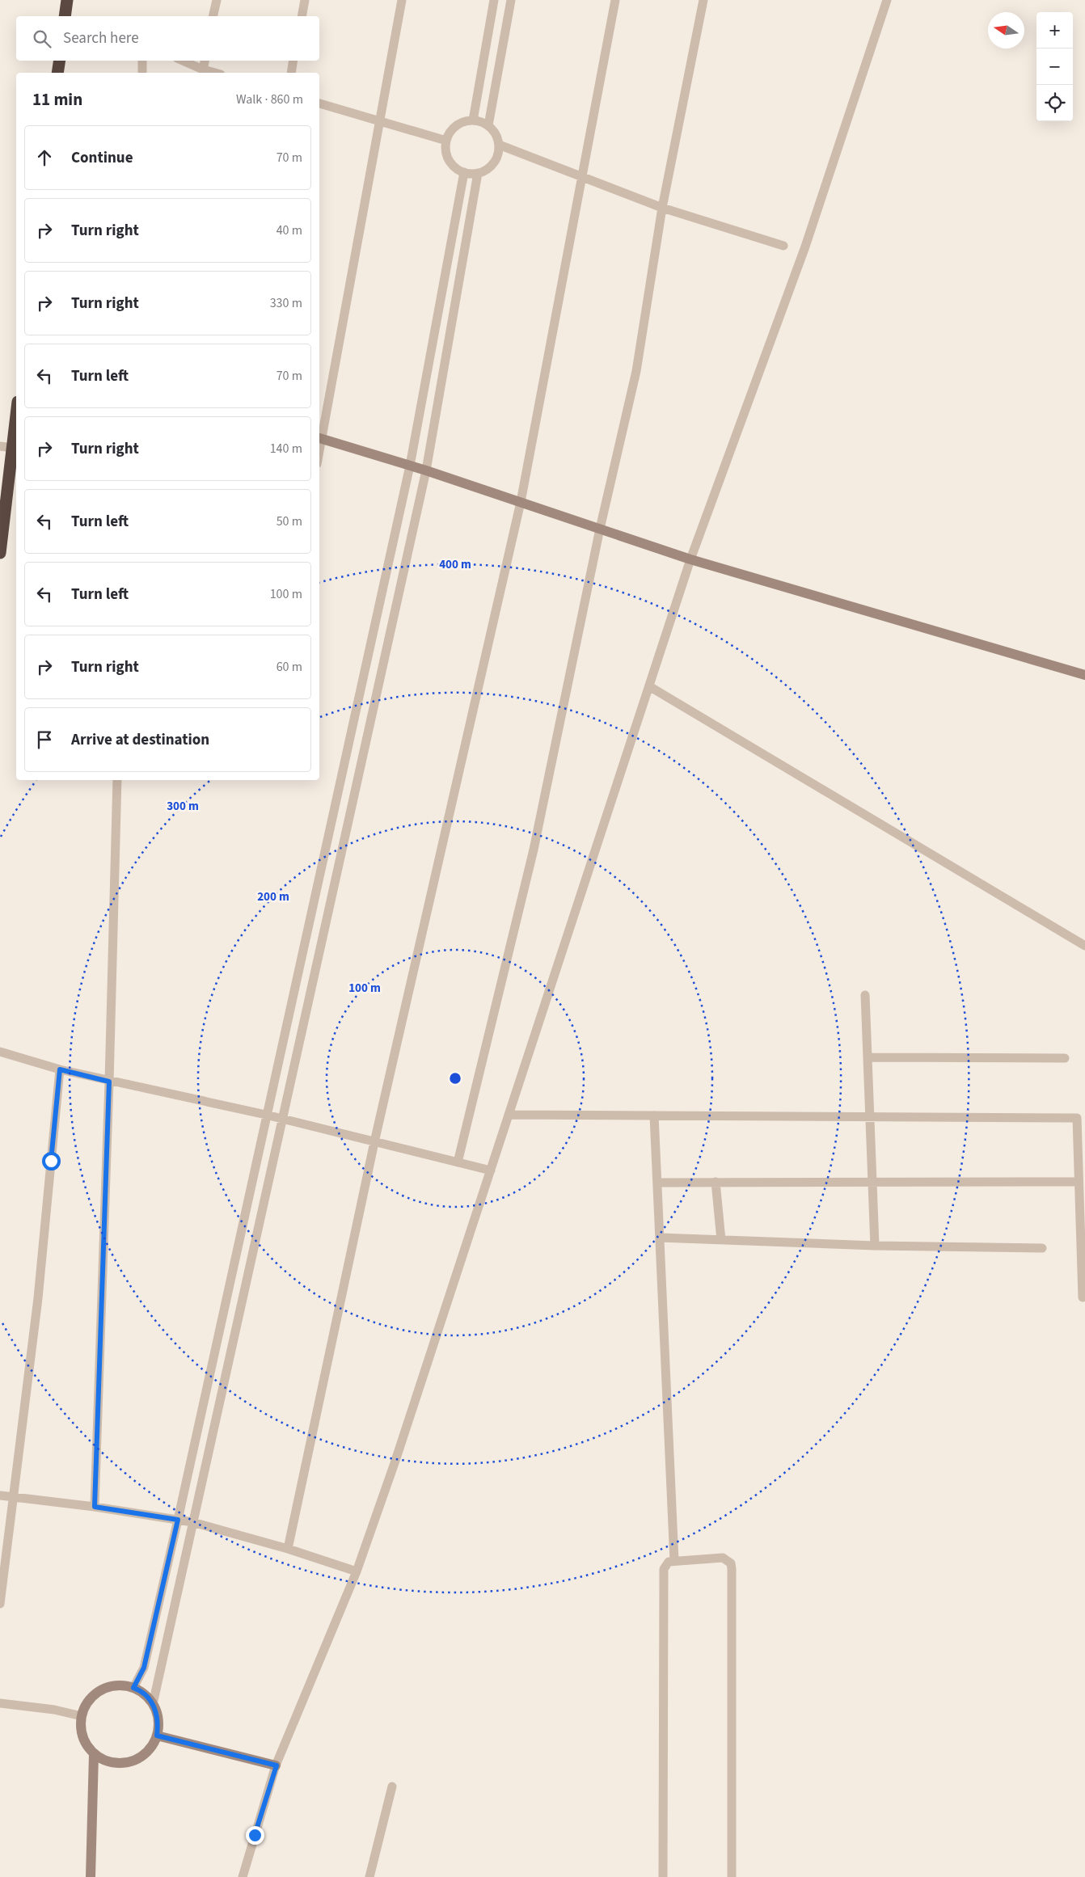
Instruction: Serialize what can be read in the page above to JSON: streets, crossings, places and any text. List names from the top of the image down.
{
  "north": "left",
  "page": {
    "map_buttons": ["+", "−"],
    "search": "Search here",
    "heading": ["11 min", "Walk · 860 m"],
    "list": [
      ["Continue", "70 m"],
      ["Turn right", "40 m"],
      ["Turn right", "330 m"],
      ["Turn left", "70 m"],
      ["Turn right", "140 m"],
      ["Turn left", "50 m"],
      ["Turn left", "100 m"],
      ["Turn right", "60 m"],
      "Arrive at destination"
    ]
  },
  "rings": [
    "400 m",
    "300 m",
    "200 m",
    "100 m"
  ]
}
